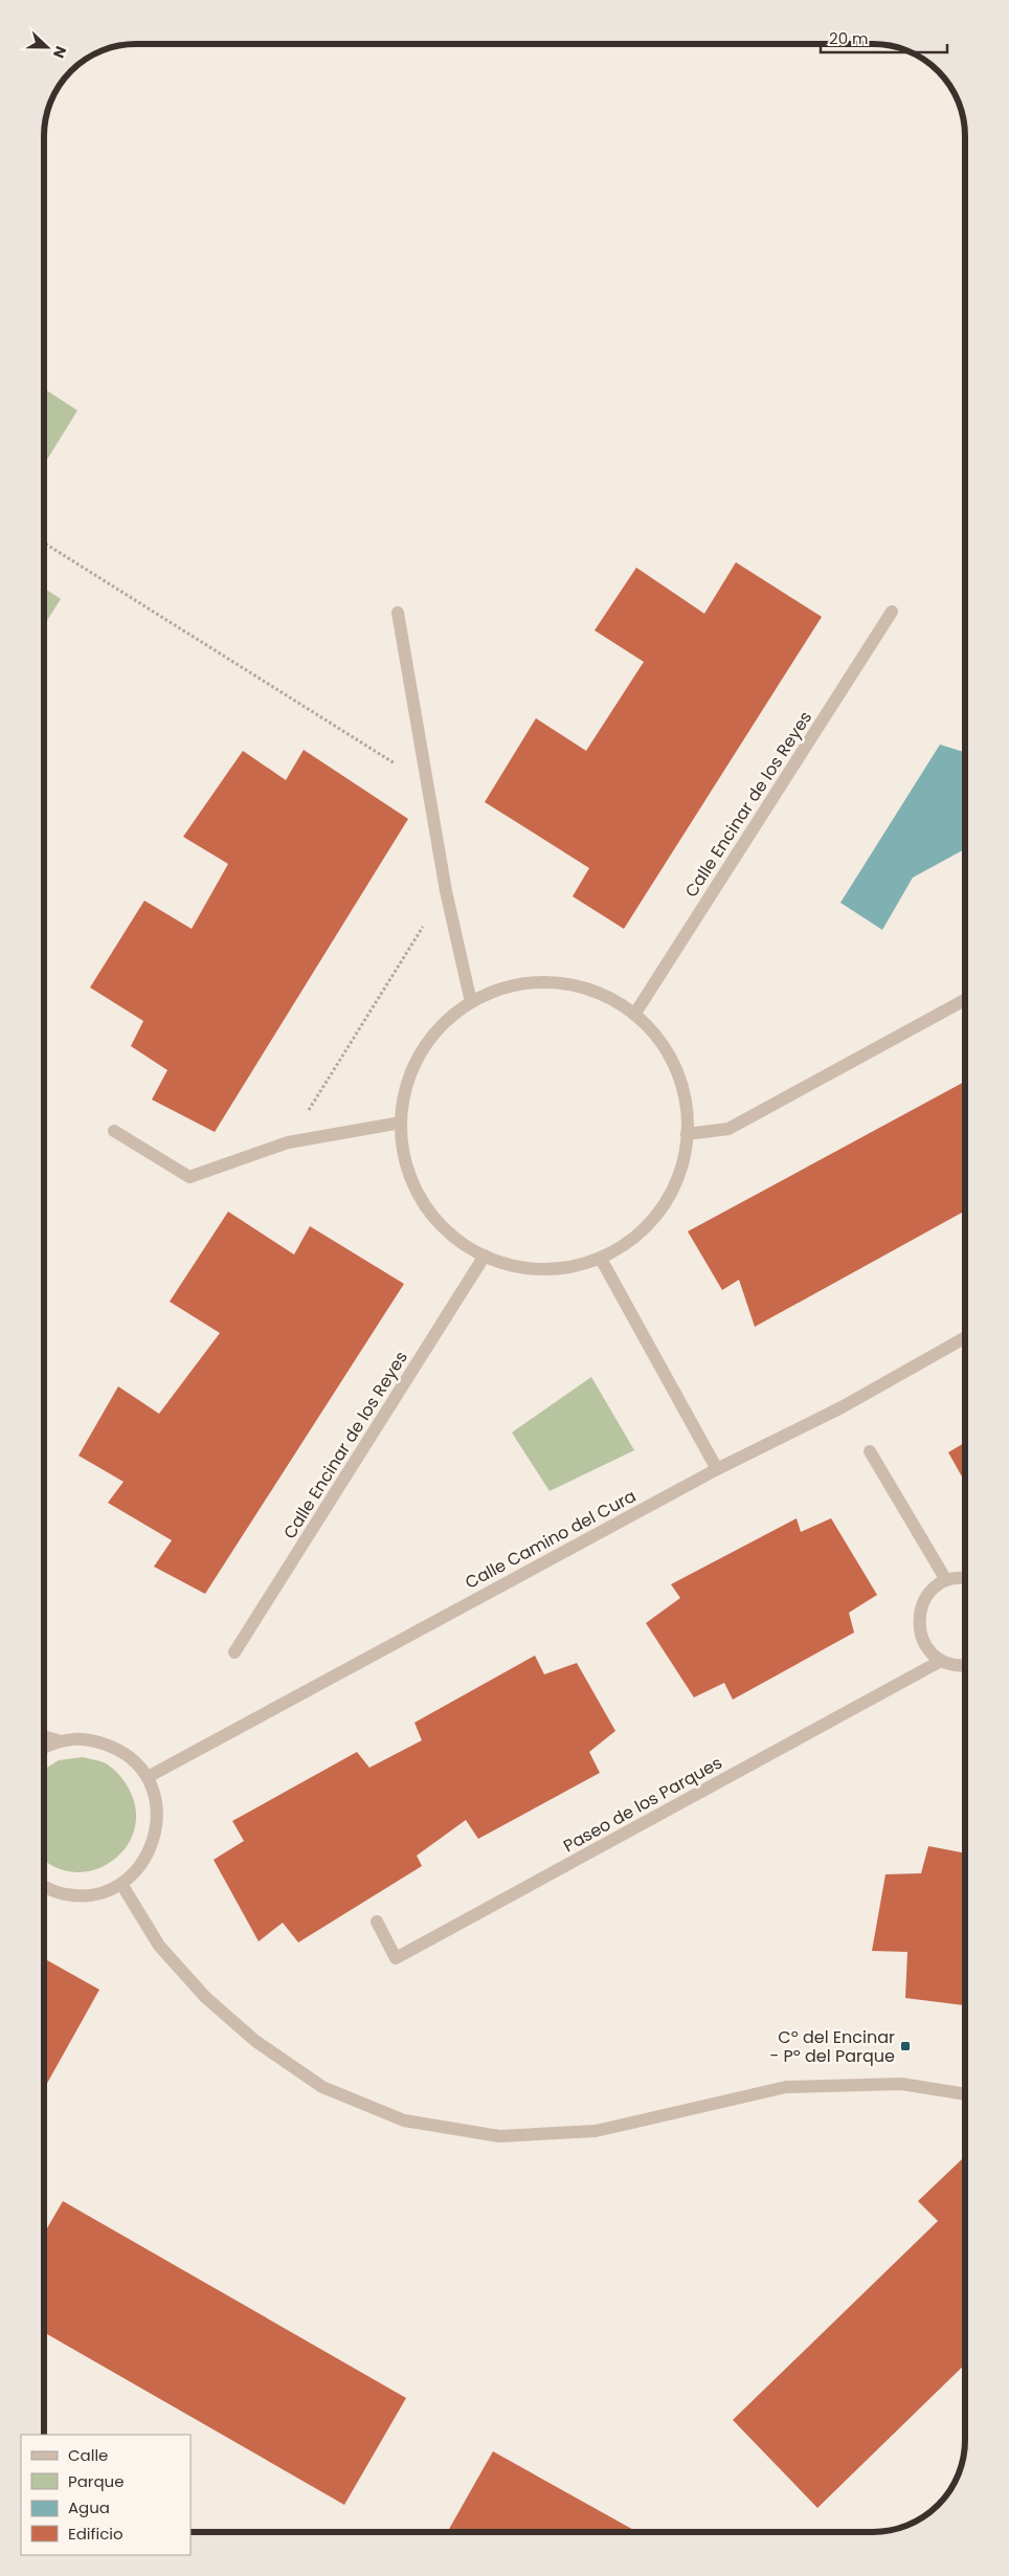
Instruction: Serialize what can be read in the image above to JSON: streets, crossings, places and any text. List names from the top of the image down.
{
  "streets": {
    "street": ["Calle Encinar de los Reyes", "Calle Camino del Cura", "Paseo de los Parques"]
  },
  "places": {
    "transit": ["Cº del Encinar - Pº del Parque"]
  },
  "legend": [
    "Calle",
    "Parque",
    "Agua",
    "Edificio"
  ],
  "scale_bar": "20 m",
  "north": "right"
}
